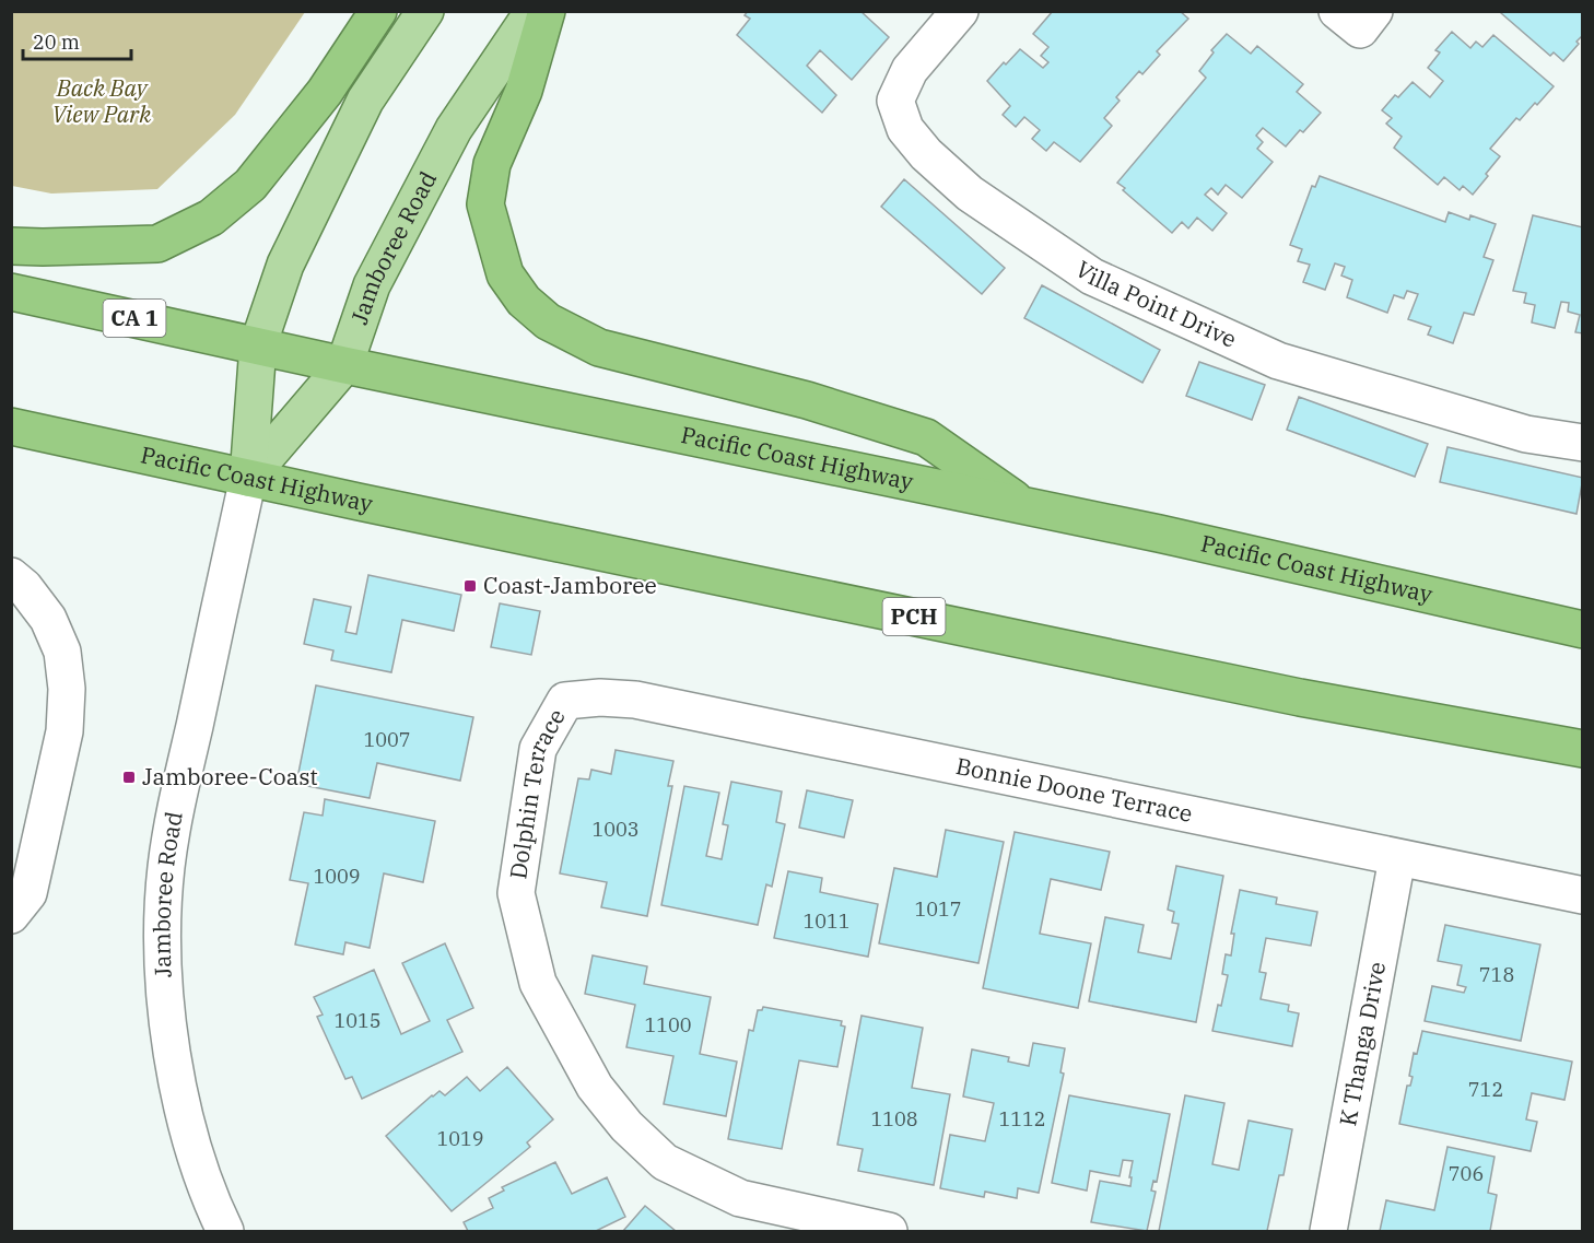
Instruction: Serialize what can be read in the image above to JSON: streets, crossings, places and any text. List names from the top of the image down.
{
  "streets": {
    "highway": ["CA 1", "Pacific Coast Highway", "PCH"],
    "main road": ["Jamboree Road"],
    "street": [
      "Villa Point Drive",
      "Bonnie Doone Terrace",
      "Dolphin Terrace",
      "K Thanga Drive"
    ]
  },
  "crossings": [
    ["Jamboree Road", "Pacific Coast Highway"],
    ["Bonnie Doone Terrace", "Dolphin Terrace"],
    ["Bonnie Doone Terrace", "K Thanga Drive"]
  ],
  "parks": ["Back Bay View Park"],
  "places": {
    "transit": ["Coast-Jamboree", "Jamboree-Coast"]
  },
  "house_numbers": [
    "1007",
    "1003",
    "1009",
    "1017",
    "1011",
    "718",
    "1015",
    "1100",
    "712",
    "1108",
    "1112",
    "1019",
    "706"
  ],
  "scale_bar": "20 m"
}
